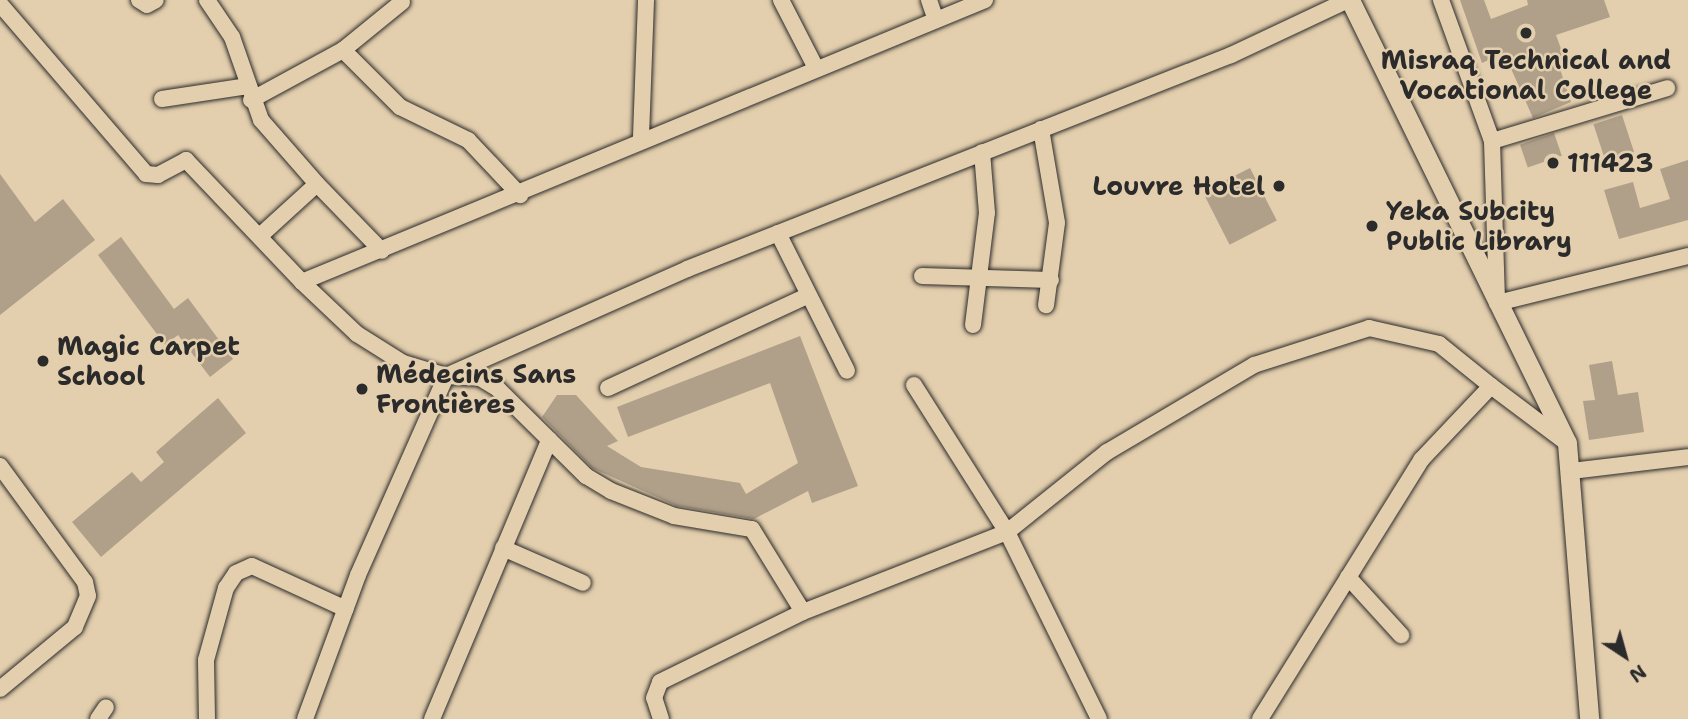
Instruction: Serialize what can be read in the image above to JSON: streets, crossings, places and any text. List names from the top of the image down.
{
  "places": [
    "Misraq Technical and Vocational College",
    "111423",
    "Louvre Hotel",
    "Yeka Subcity Public Library",
    "Magic Carpet School",
    "Médecins Sans Frontières"
  ],
  "north": "bottom right"
}
